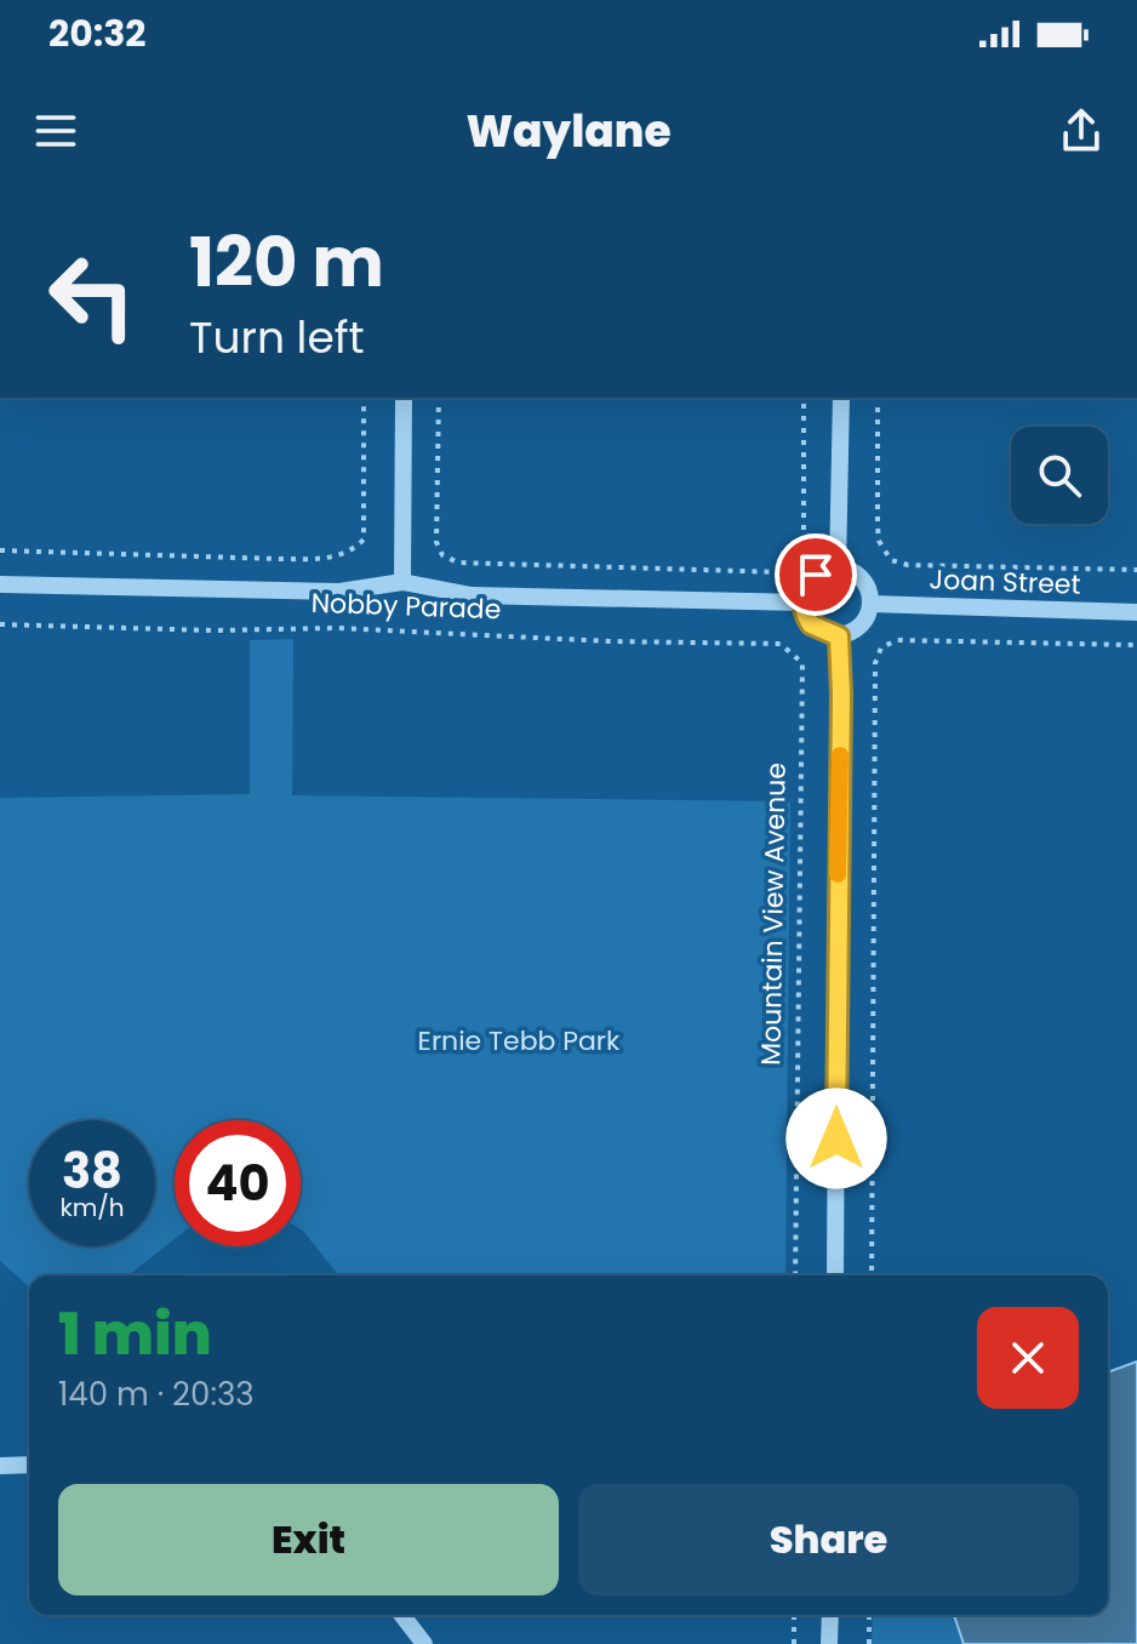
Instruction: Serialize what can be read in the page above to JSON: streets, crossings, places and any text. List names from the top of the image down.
{
  "streets": {
    "street": ["Joan Street", "Nobby Parade"],
    "path": ["Mountain View Avenue"]
  },
  "crossings": [
    ["Joan Street", "Nobby Parade"],
    ["Nobby Parade", "Mountain View Avenue"]
  ],
  "parks": ["Ernie Tebb Park"],
  "page": {
    "status": "20:32",
    "header": "Waylane",
    "turn": ["120 m", "Turn left"],
    "speed": "38 km/h",
    "limit": "40",
    "heading": ["1 min", "140 m · 20:33"],
    "buttons": ["Exit", "Share"]
  }
}
